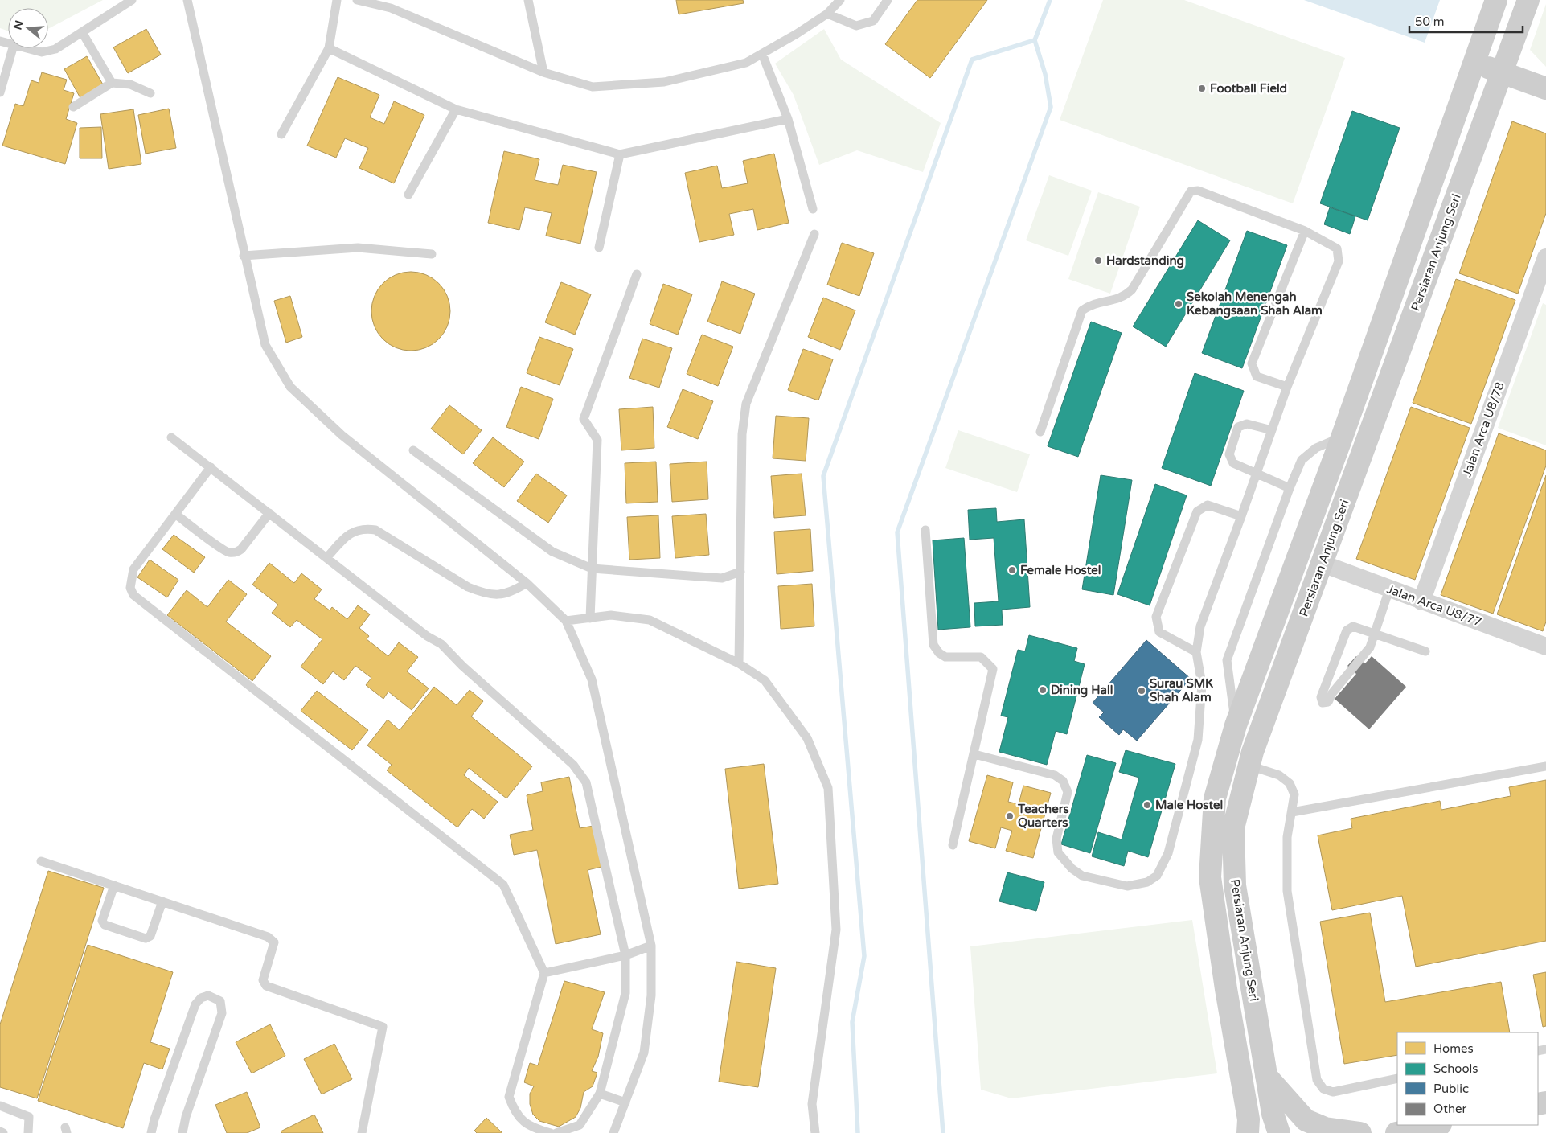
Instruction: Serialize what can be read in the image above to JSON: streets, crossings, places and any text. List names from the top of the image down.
{
  "streets": {
    "street": ["Persiaran Anjung Seri", "Jalan Arca U8/78", "Jalan Arca U8/77"]
  },
  "crossings": [
    ["Persiaran Anjung Seri", "Jalan Arca U8/77"],
    ["Jalan Arca U8/78", "Jalan Arca U8/77"]
  ],
  "places": [
    "Football Field",
    "Hardstanding",
    "Sekolah Menengah Kebangsaan Shah Alam",
    "Female Hostel",
    "Dining Hall",
    "Surau SMK Shah Alam",
    "Male Hostel",
    "Teachers Quarters"
  ],
  "legend": [
    "Homes",
    "Schools",
    "Public",
    "Other"
  ],
  "scale_bar": "50 m",
  "north": "left"
}
